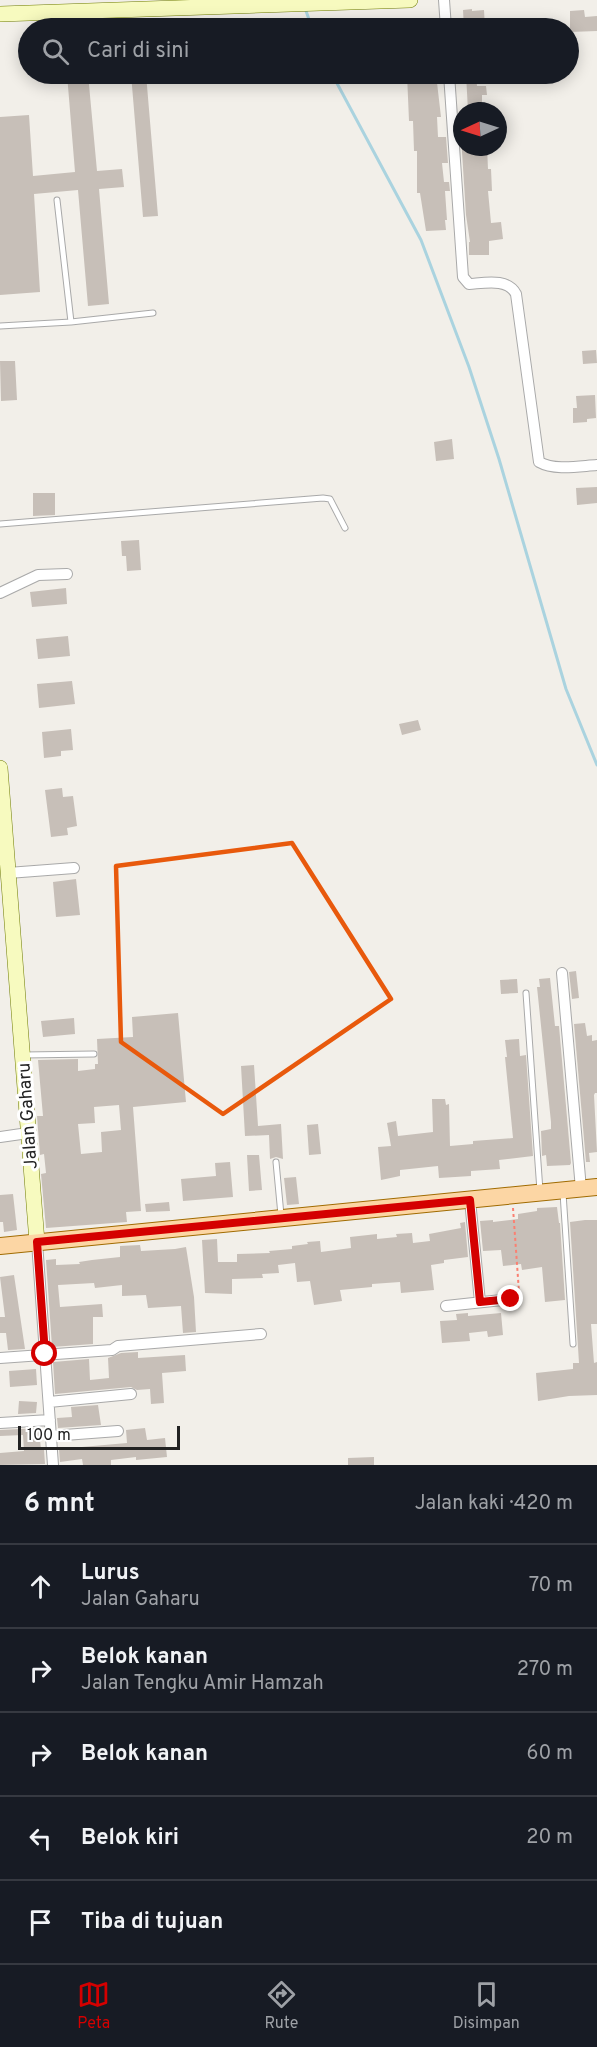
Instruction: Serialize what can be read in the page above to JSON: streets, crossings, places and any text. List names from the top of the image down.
{
  "streets": {
    "street": ["Jalan Gaharu"]
  },
  "scale_bar": "100 m",
  "north": "left",
  "page": {
    "search": "Cari di sini",
    "scale": "100 m",
    "heading": ["6 mnt", "Jalan kaki · 420 m"],
    "list": [
      ["Lurus", "Jalan Gaharu", "70 m"],
      ["Belok kanan", "Jalan Tengku Amir Hamzah", "270 m"],
      ["Belok kanan", "60 m"],
      ["Belok kiri", "20 m"],
      "Tiba di tujuan"
    ],
    "nav": ["Peta", "Rute", "Disimpan"]
  }
}
